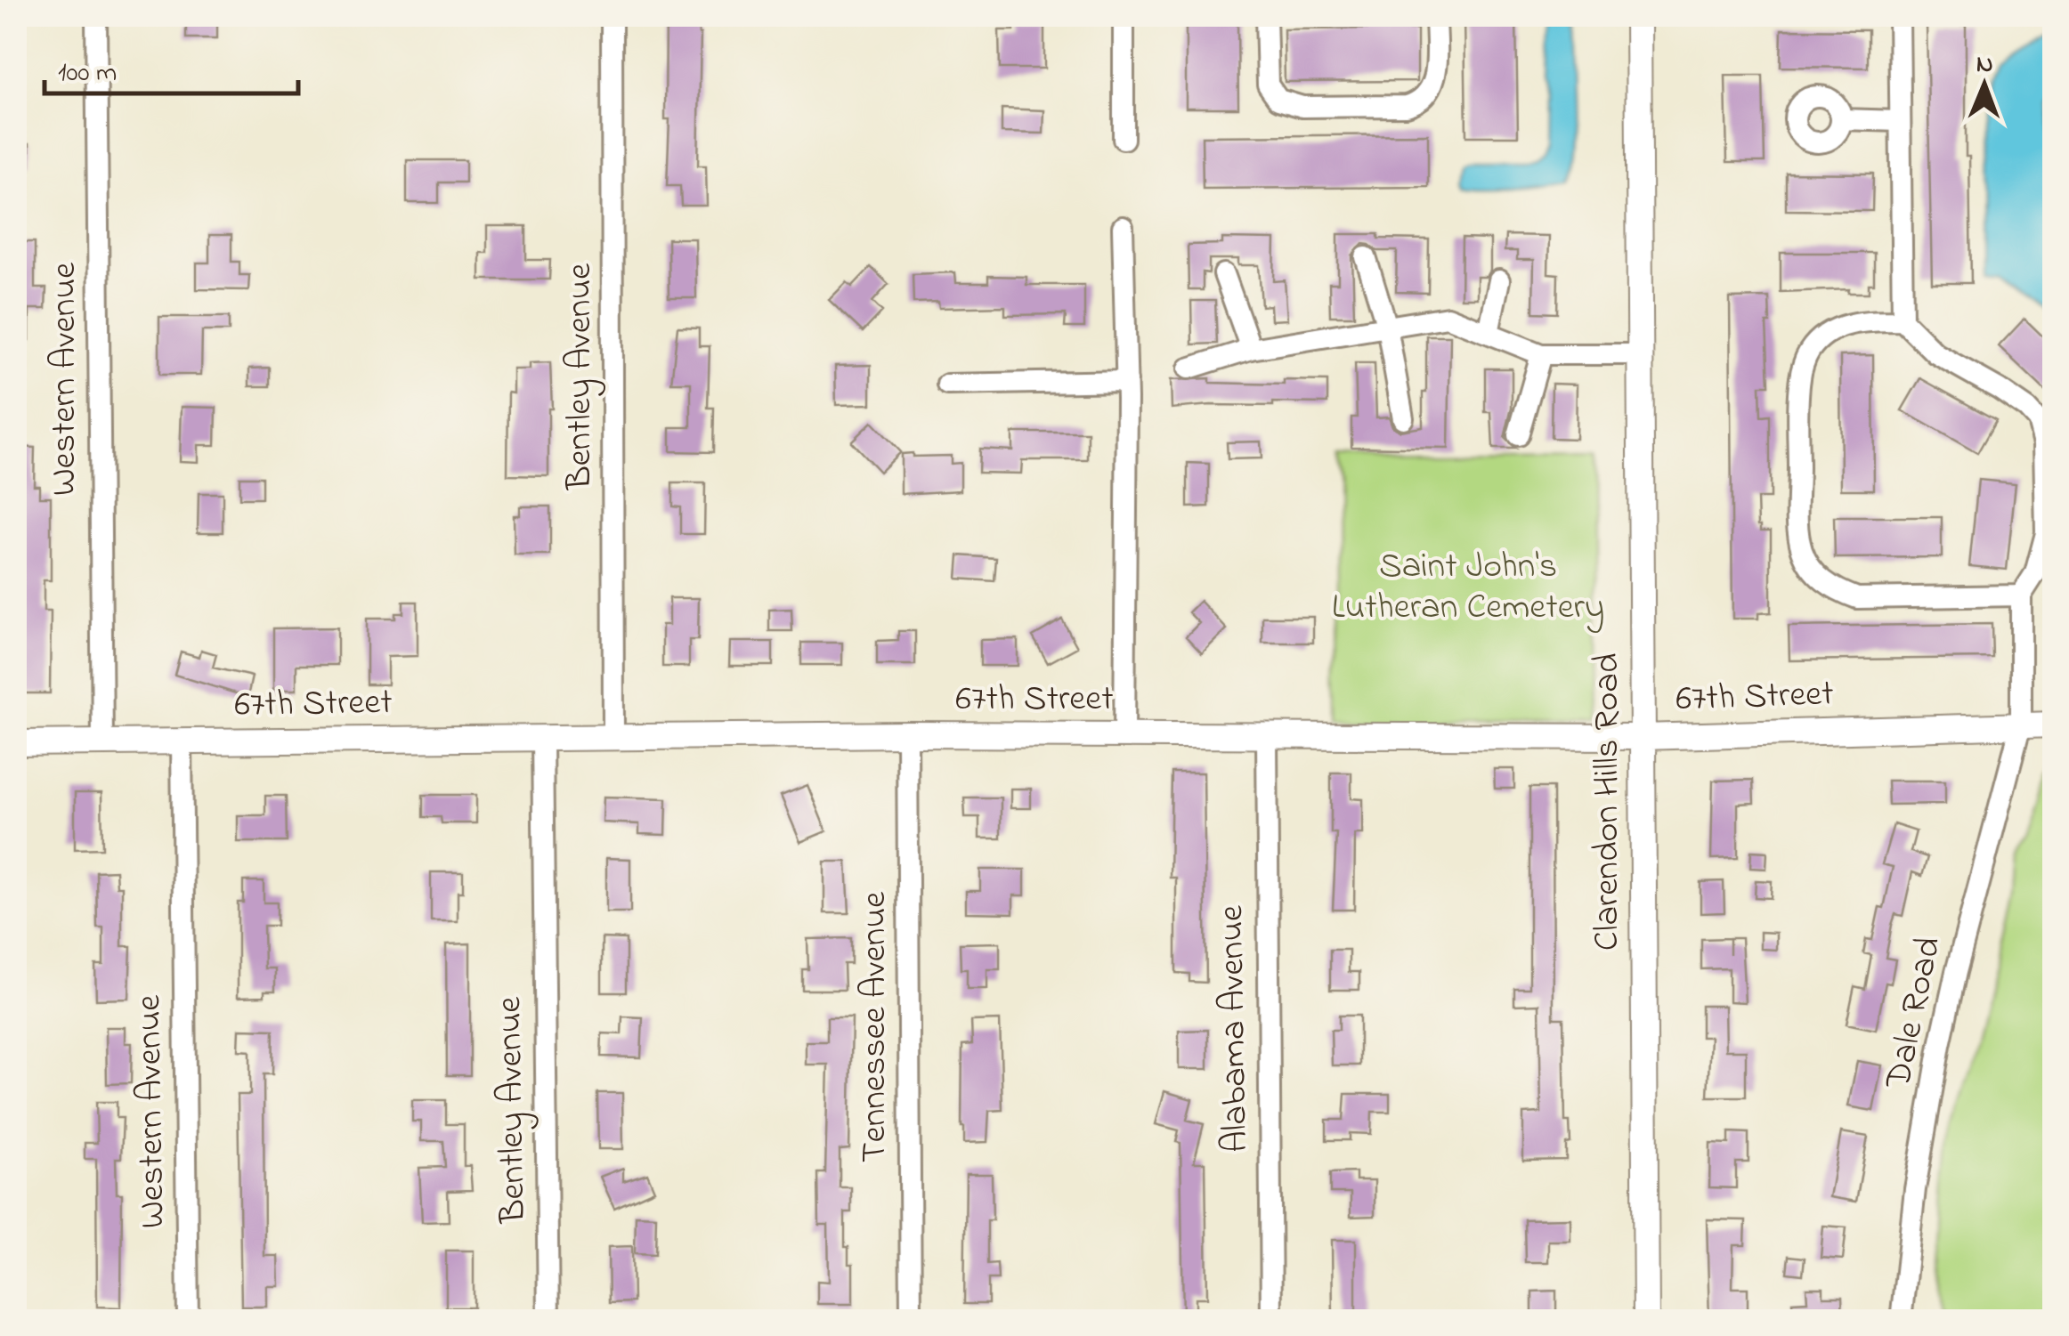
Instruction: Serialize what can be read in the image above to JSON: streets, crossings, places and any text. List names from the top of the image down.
{
  "streets": {
    "street": [
      "Bentley Avenue",
      "Western Avenue",
      "67th Street",
      "Clarendon Hills Road",
      "Dale Road",
      "Tennessee Avenue",
      "Alabama Avenue"
    ]
  },
  "crossings": [
    ["Bentley Avenue", "67th Street"],
    ["Western Avenue", "67th Street"],
    ["67th Street", "Clarendon Hills Road"],
    ["67th Street", "Dale Road"],
    ["67th Street", "Tennessee Avenue"],
    ["67th Street", "Alabama Avenue"]
  ],
  "parks": ["Saint John's Lutheran Cemetery"],
  "scale_bar": "100 m",
  "north": "top"
}
